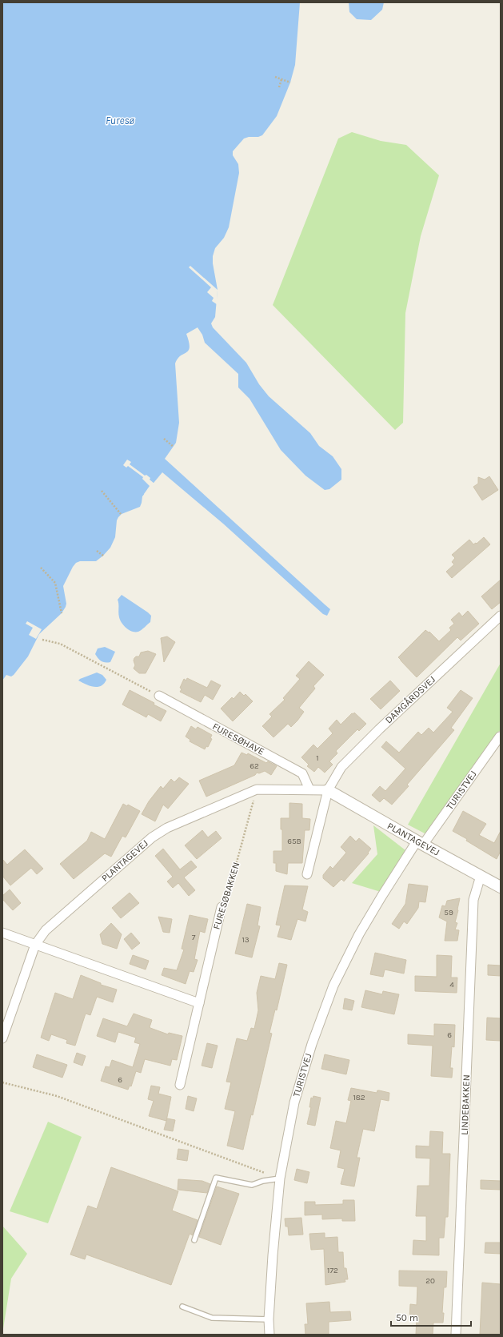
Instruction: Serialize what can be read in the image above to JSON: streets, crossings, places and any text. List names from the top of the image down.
{
  "streets": {
    "street": [
      "DAMGÅRDSVEJ",
      "FURESØHAVE",
      "TURISTVEJ",
      "PLANTAGEVEJ",
      "FURESØBAKKEN",
      "LINDEBAKKEN"
    ]
  },
  "crossings": [
    ["DAMGÅRDSVEJ", "PLANTAGEVEJ"],
    ["FURESØHAVE", "PLANTAGEVEJ"],
    ["TURISTVEJ", "PLANTAGEVEJ"],
    ["PLANTAGEVEJ", "FURESØBAKKEN"],
    ["PLANTAGEVEJ", "LINDEBAKKEN"]
  ],
  "water": ["Furesø"],
  "house_numbers": [
    "1",
    "62",
    "65B",
    "59",
    "7",
    "13",
    "4",
    "6",
    "6",
    "182",
    "172",
    "20"
  ],
  "scale_bar": "50 m"
}
